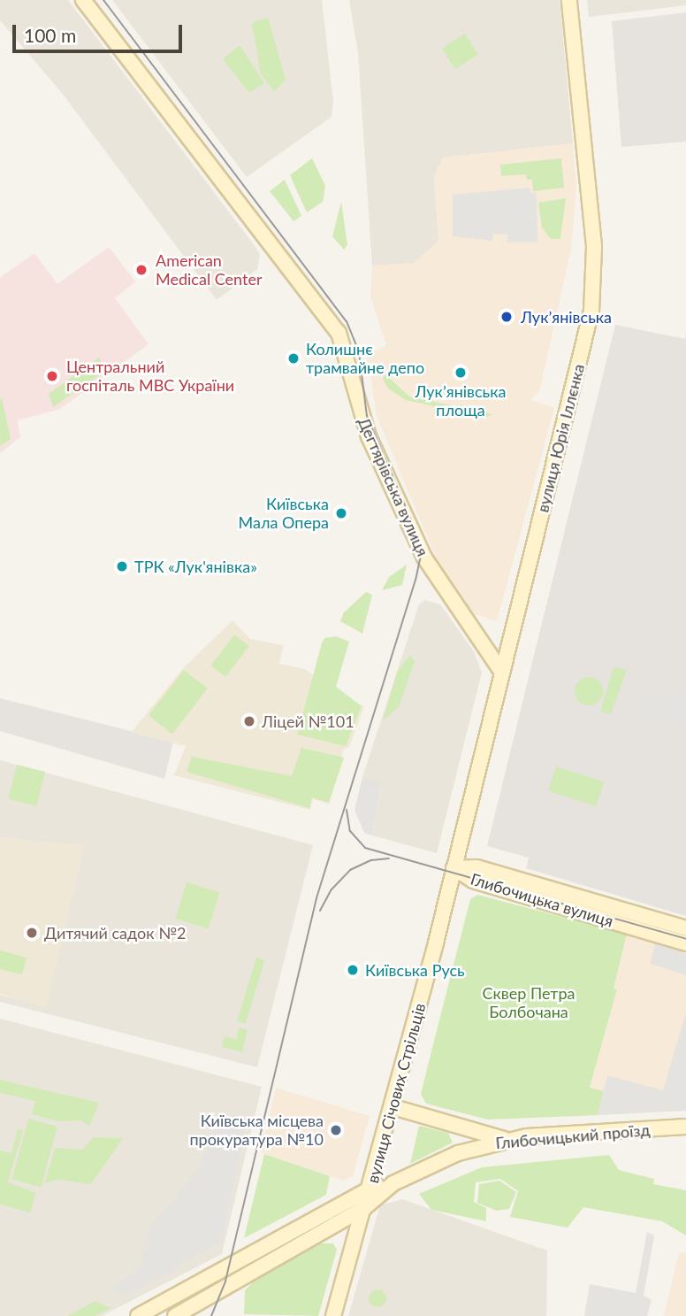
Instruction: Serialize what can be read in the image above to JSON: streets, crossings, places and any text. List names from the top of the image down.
{
  "streets": {
    "main road": [
      "вулиця Юрія Іллєнка",
      "Дегтярівська вулиця",
      "Глибочицька вулиця",
      "вулиця Січових Стрільців",
      "Глибочицький проїзд"
    ]
  },
  "crossings": [
    ["вулиця Юрія Іллєнка", "Дегтярівська вулиця"],
    ["вулиця Юрія Іллєнка", "Глибочицька вулиця"],
    ["вулиця Юрія Іллєнка", "вулиця Січових Стрільців"],
    ["Глибочицька вулиця", "вулиця Січових Стрільців"]
  ],
  "parks": ["Сквер Петра Болбочана"],
  "places": [
    "American Medical Center",
    "Лукʼянівська",
    "Колишнє трамвайне депо",
    "Лукʼянівська площа",
    "Центральний госпіталь МВС України",
    "Київська Мала Опера",
    "ТРК «Лук'янівка»",
    "Ліцей №101",
    "Дитячий садок №2",
    "Київська Русь",
    "Київська місцева прокуратура №10"
  ],
  "scale_bar": "100 m"
}
